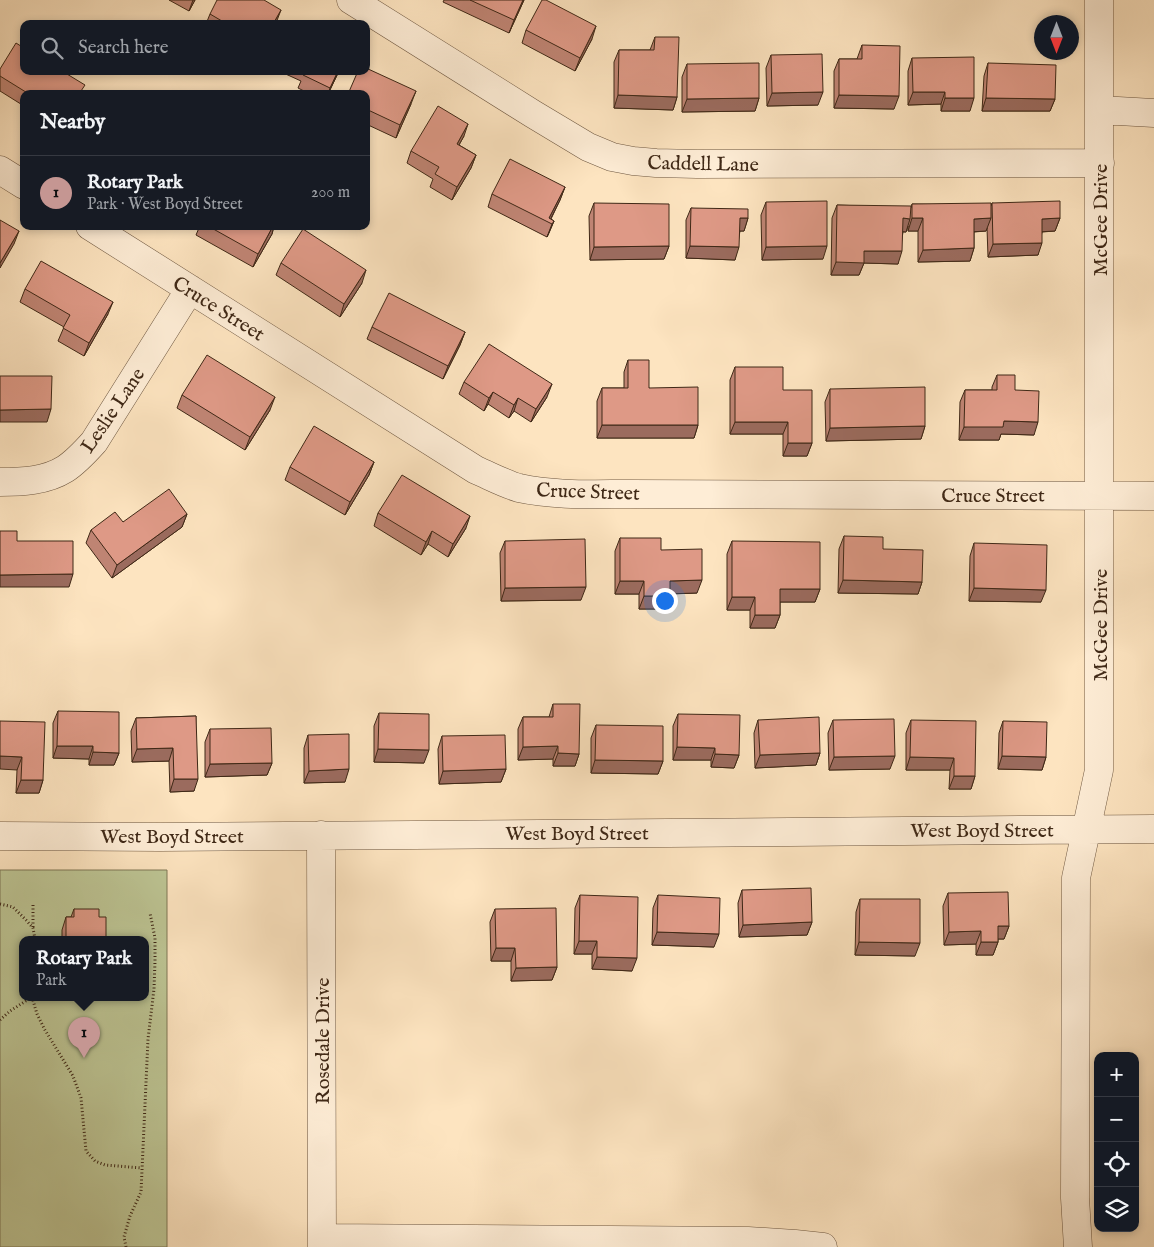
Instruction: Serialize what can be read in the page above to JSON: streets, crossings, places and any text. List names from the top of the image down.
{
  "streets": {
    "street": [
      "Caddell Lane",
      "McGee Drive",
      "Cruce Street",
      "Leslie Lane",
      "West Boyd Street",
      "Rosedale Drive"
    ]
  },
  "crossings": [
    ["Caddell Lane", "McGee Drive"],
    ["McGee Drive", "Cruce Street"],
    ["McGee Drive", "West Boyd Street"],
    ["Cruce Street", "Leslie Lane"],
    ["West Boyd Street", "Rosedale Drive"]
  ],
  "north": "bottom",
  "page": {
    "search": "Search here",
    "heading": "Nearby",
    "list": [
      {
        "mark": "1",
        "name": "Rotary Park",
        "note": "Park · West Boyd Street",
        "value": "200 m"
      }
    ],
    "popup": ["Rotary Park", "Park"],
    "pins": "1",
    "map_buttons": ["+", "−"]
  }
}
